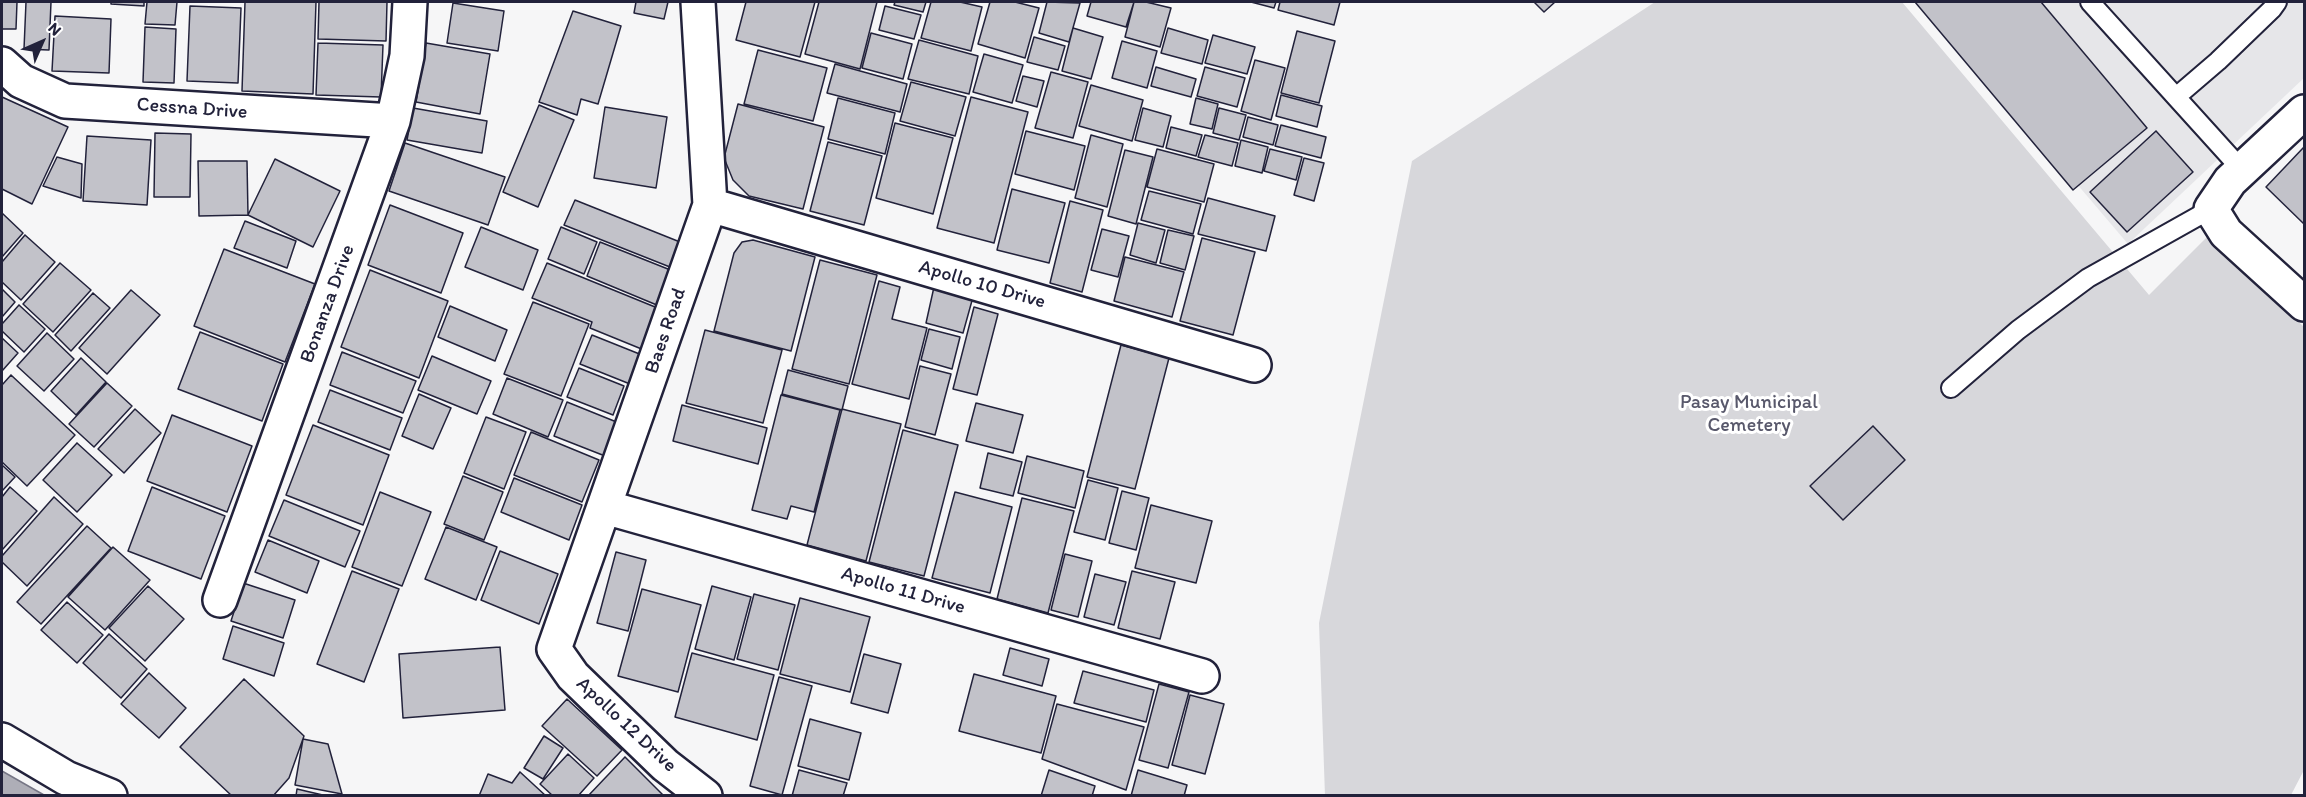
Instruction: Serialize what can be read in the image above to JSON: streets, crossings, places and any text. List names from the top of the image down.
{
  "streets": {
    "street": [
      "Cessna Drive",
      "Apollo 10 Drive",
      "Bonanza Drive",
      "Baes Road",
      "Apollo 11 Drive",
      "Apollo 12 Drive"
    ]
  },
  "crossings": [
    ["Cessna Drive", "Bonanza Drive"],
    ["Apollo 10 Drive", "Baes Road"],
    ["Baes Road", "Apollo 11 Drive"],
    ["Baes Road", "Apollo 12 Drive"]
  ],
  "parks": ["Pasay Municipal Cemetery"],
  "north": "top right"
}
